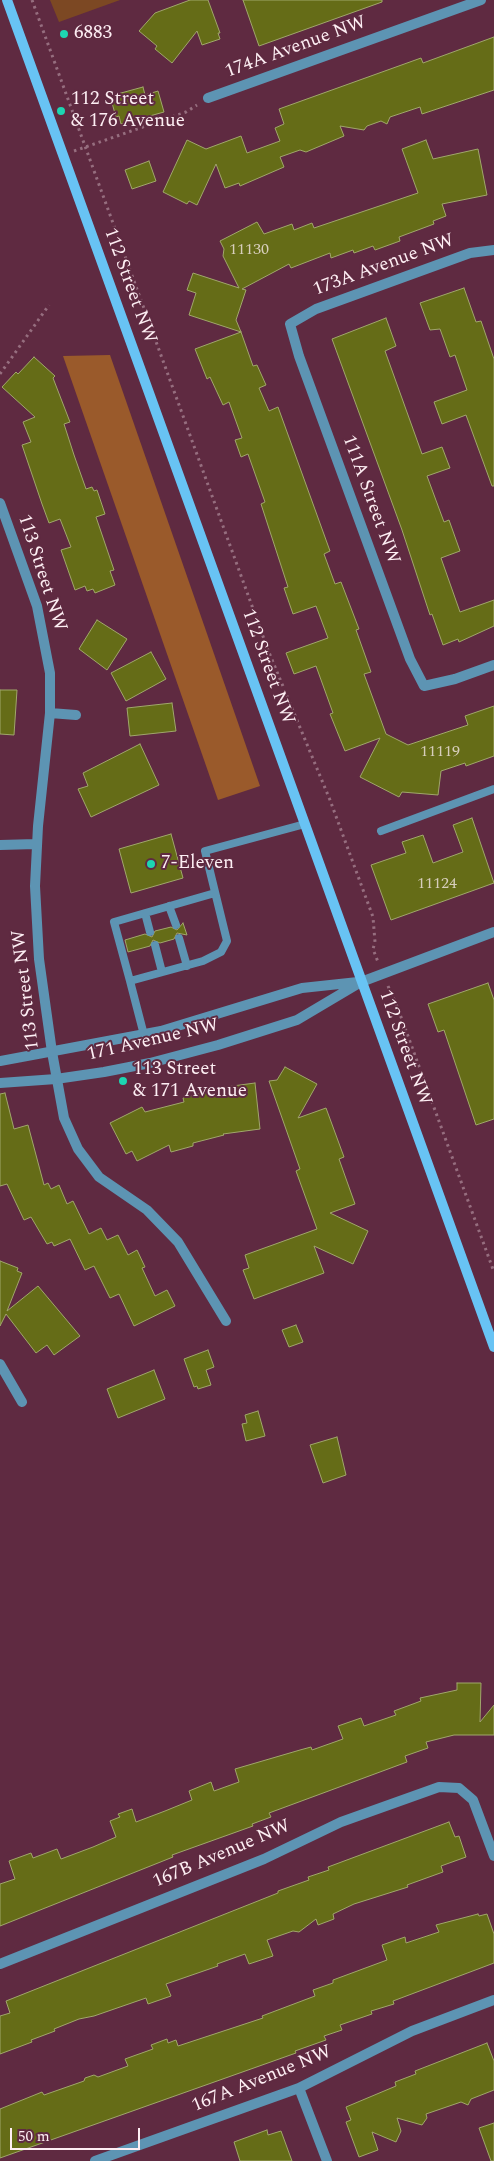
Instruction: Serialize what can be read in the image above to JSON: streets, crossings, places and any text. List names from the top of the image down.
{
  "streets": {
    "main road": ["112 Street NW"],
    "street": [
      "174A Avenue NW",
      "173A Avenue NW",
      "111A Street NW",
      "113 Street NW",
      "171 Avenue NW",
      "167B Avenue NW",
      "167A Avenue NW"
    ]
  },
  "crossings": [
    ["173A Avenue NW", "111A Street NW"],
    ["112 Street NW", "171 Avenue NW"],
    ["113 Street NW", "171 Avenue NW"]
  ],
  "places": [
    "6883",
    "112 Street & 176 Avenue",
    "7-Eleven",
    "113 Street & 171 Avenue"
  ],
  "house_numbers": ["11130", "11119", "11124"],
  "scale_bar": "50 m"
}
